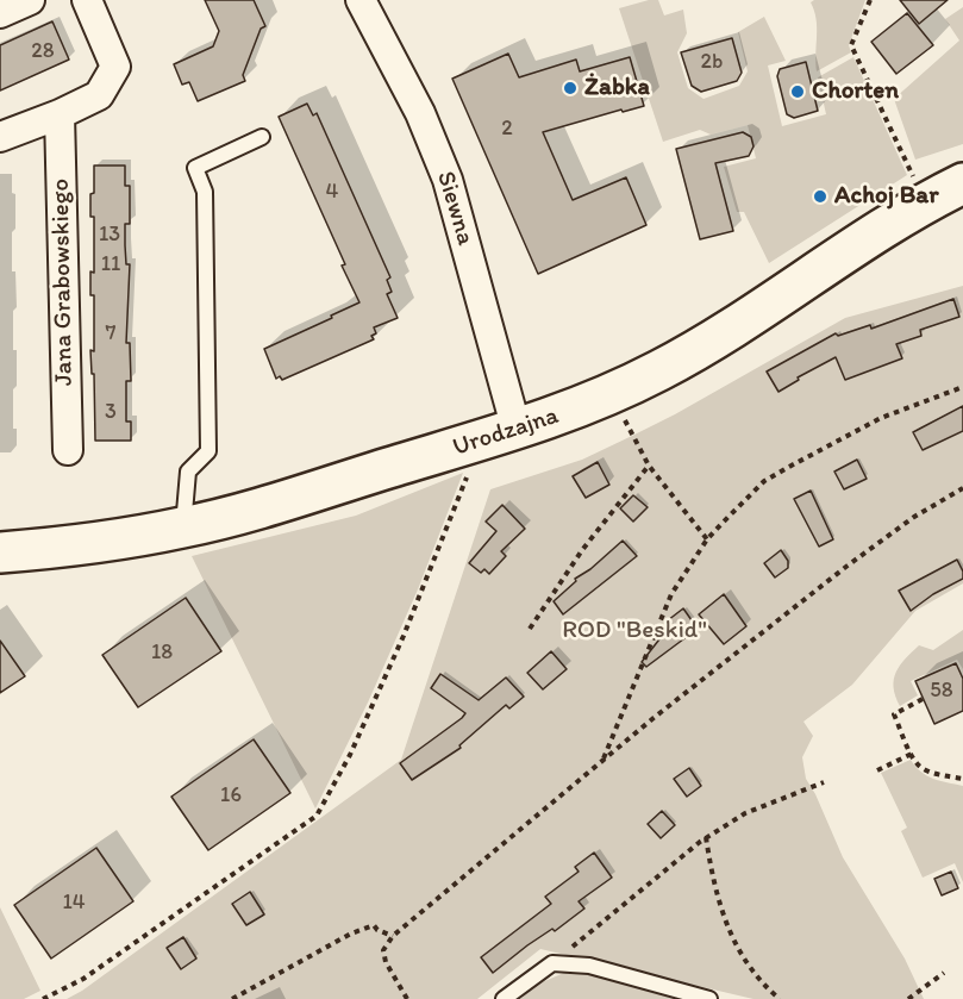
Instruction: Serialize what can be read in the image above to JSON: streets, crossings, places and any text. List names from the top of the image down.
{
  "streets": {
    "street": ["Siewna", "Jana Grabowskiego", "Urodzajna"]
  },
  "crossings": [
    ["Siewna", "Urodzajna"]
  ],
  "parks": ["ROD \"Beskid\""],
  "places": ["Żabka", "Chorten", "Achoj Bar"],
  "house_numbers": [
    "28",
    "2b",
    "2",
    "4",
    "13",
    "11",
    "7",
    "3",
    "18",
    "58",
    "16",
    "14"
  ]
}
